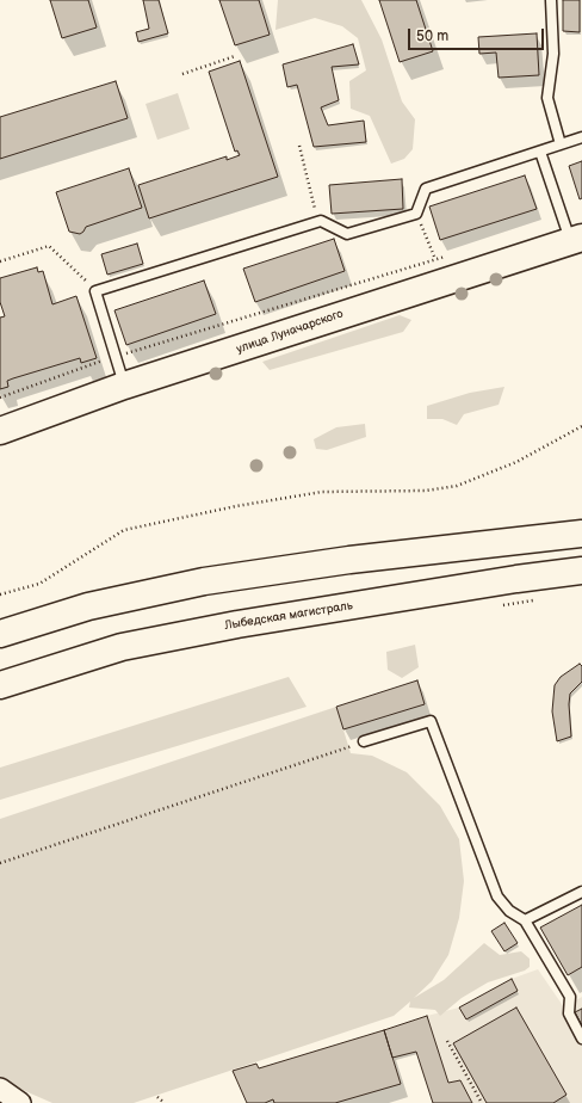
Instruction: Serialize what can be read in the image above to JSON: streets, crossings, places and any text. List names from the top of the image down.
{
  "streets": {
    "main road": ["улица Луначарского", "Лыбедская магистраль"]
  },
  "scale_bar": "50 m"
}
